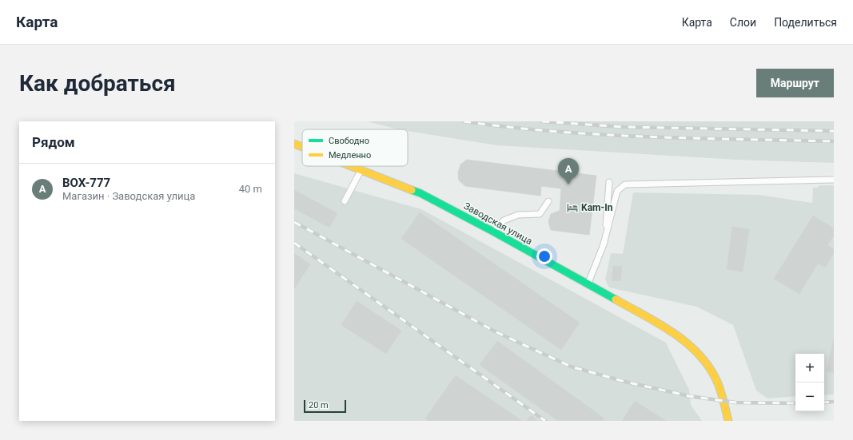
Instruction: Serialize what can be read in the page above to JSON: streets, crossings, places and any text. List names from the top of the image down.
{
  "streets": {
    "main road": ["Заводская улица"]
  },
  "places": {
    "hotel": ["Kam-In"]
  },
  "legend": ["Свободно", "Медленно"],
  "scale_bar": "20 m",
  "page": {
    "header": "Карта",
    "nav": ["Карта", "Слои", "Поделиться"],
    "buttons": "Маршрут",
    "title": "Как добраться",
    "heading": "Рядом",
    "pins": "A",
    "list": [
      {
        "mark": "A",
        "name": "ВОХ-777",
        "note": "Магазин · Заводская улица",
        "value": "40 m"
      }
    ],
    "map_buttons": ["+", "−"],
    "scale": "20 m"
  }
}
